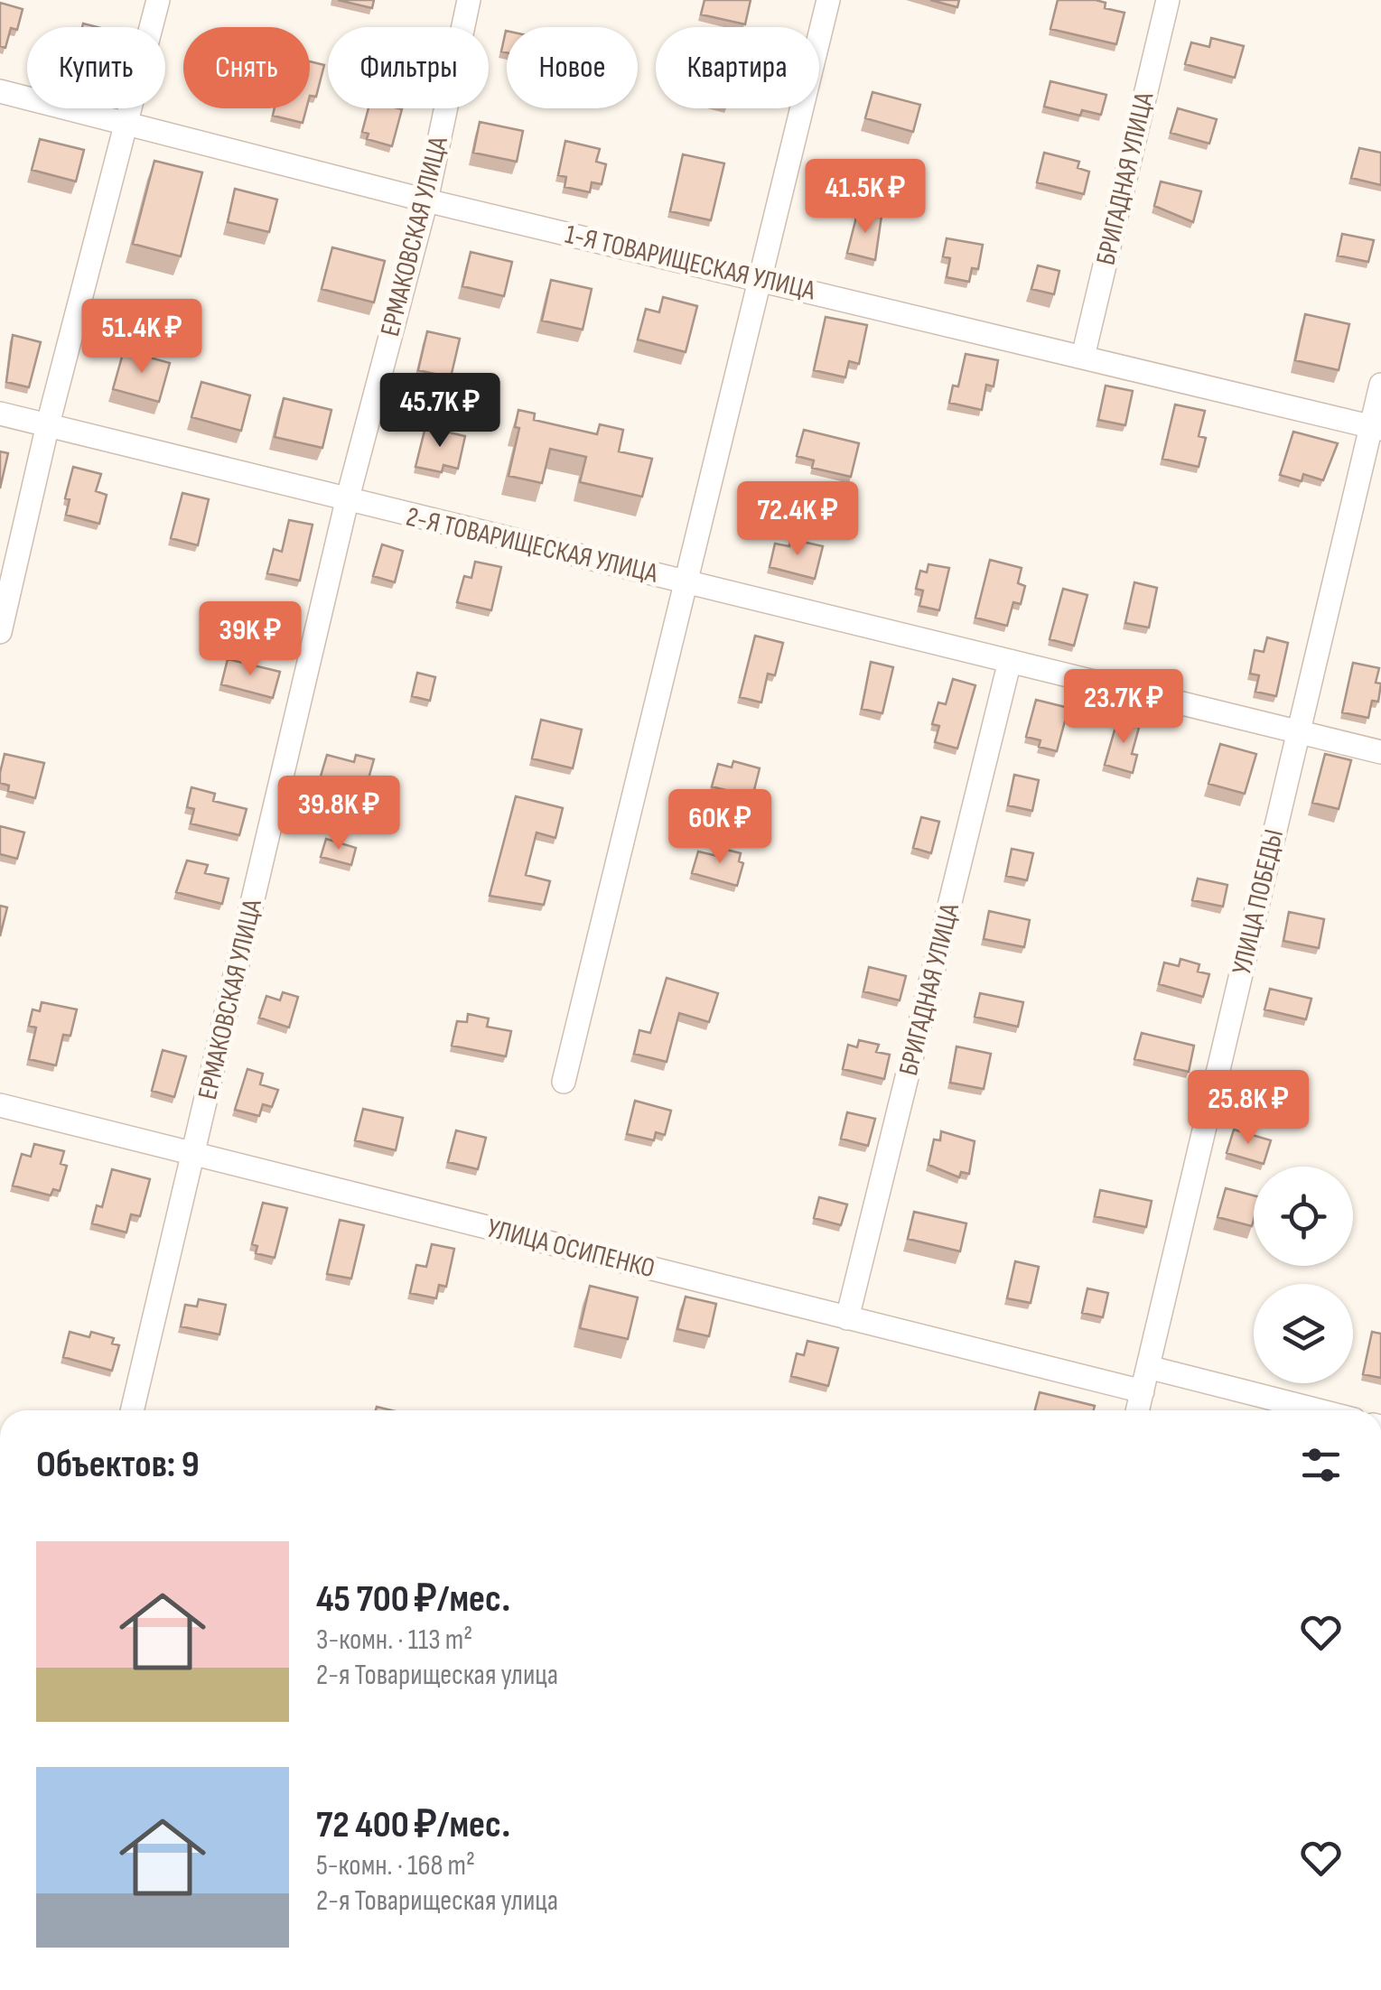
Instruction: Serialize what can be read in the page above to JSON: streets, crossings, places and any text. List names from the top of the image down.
{
  "streets": {
    "street": [
      "БРИГАДНАЯ УЛИЦА",
      "ЕРМАКОВСКАЯ УЛИЦА",
      "1-Я ТОВАРИЩЕСКАЯ УЛИЦА",
      "2-Я ТОВАРИЩЕСКАЯ УЛИЦА",
      "УЛИЦА ПОБЕДЫ",
      "УЛИЦА ОСИПЕНКО"
    ]
  },
  "crossings": [
    ["БРИГАДНАЯ УЛИЦА", "1-Я ТОВАРИЩЕСКАЯ УЛИЦА"],
    ["БРИГАДНАЯ УЛИЦА", "2-Я ТОВАРИЩЕСКАЯ УЛИЦА"],
    ["БРИГАДНАЯ УЛИЦА", "УЛИЦА ОСИПЕНКО"],
    ["ЕРМАКОВСКАЯ УЛИЦА", "1-Я ТОВАРИЩЕСКАЯ УЛИЦА"],
    ["ЕРМАКОВСКАЯ УЛИЦА", "2-Я ТОВАРИЩЕСКАЯ УЛИЦА"],
    ["ЕРМАКОВСКАЯ УЛИЦА", "УЛИЦА ОСИПЕНКО"],
    ["1-Я ТОВАРИЩЕСКАЯ УЛИЦА", "УЛИЦА ПОБЕДЫ"],
    ["2-Я ТОВАРИЩЕСКАЯ УЛИЦА", "УЛИЦА ПОБЕДЫ"],
    ["УЛИЦА ПОБЕДЫ", "УЛИЦА ОСИПЕНКО"]
  ],
  "page": {
    "chip": [
      "Купить",
      "Снять",
      "Фильтры",
      "Новое",
      "Квартира"
    ],
    "price": [
      "41.5K ₽",
      "51.4K ₽",
      "45.7K ₽",
      "72.4K ₽",
      "39K ₽",
      "23.7K ₽",
      "39.8K ₽",
      "60K ₽",
      "25.8K ₽"
    ],
    "heading": "Объектов: 9",
    "list": [
      {
        "name": "45 700 ₽/мес.",
        "note": "3-комн. · 113 m² · 2-я Товарищеская улица"
      },
      {
        "name": "72 400 ₽/мес.",
        "note": "5-комн. · 168 m² · 2-я Товарищеская улица"
      }
    ]
  }
}
